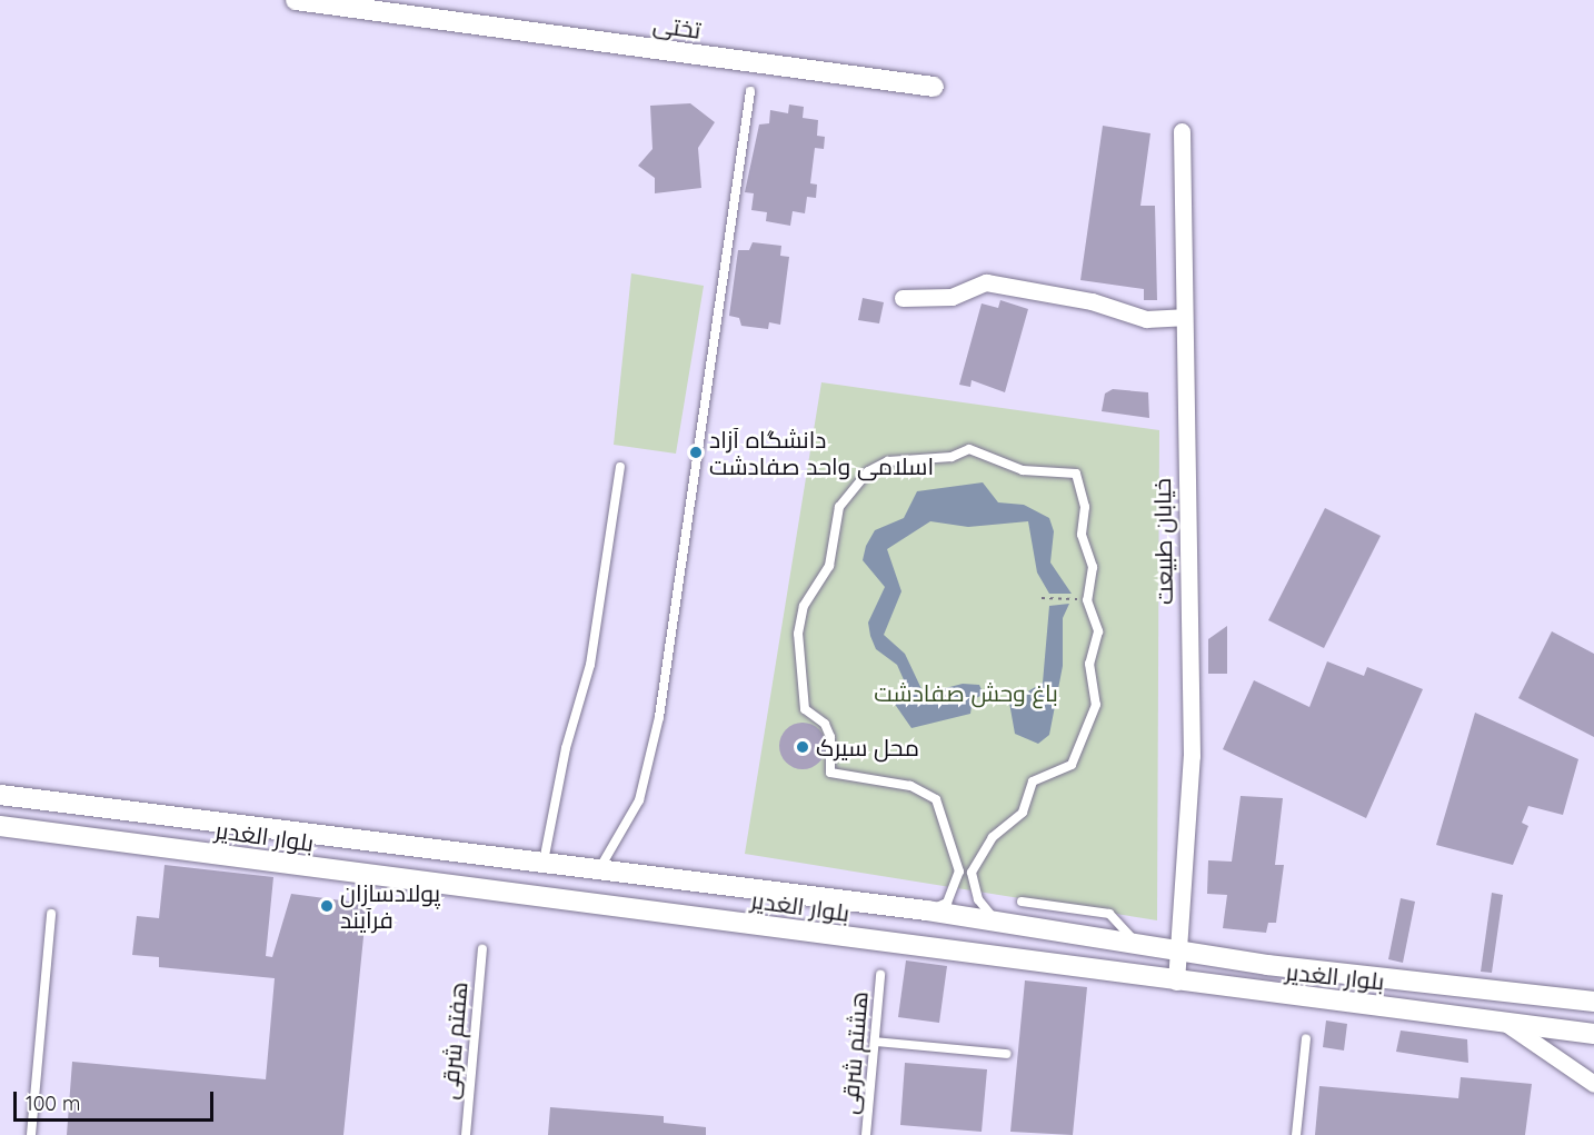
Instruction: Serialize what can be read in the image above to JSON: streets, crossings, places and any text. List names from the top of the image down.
{
  "streets": {
    "street": ["تختی", "خیابان طبیعت", "بلوار الغدیر"],
    "lane": ["هفتم شرقی", "هشتم شرقی"]
  },
  "crossings": [
    ["خیابان طبیعت", "بلوار الغدیر"]
  ],
  "parks": ["باغ وحش صفادشت"],
  "places": ["دانشگاه آزاد اسلامی واحد صفادشت", "محل سیرک", "پولادسازان فرآیند"],
  "scale_bar": "100 m"
}
